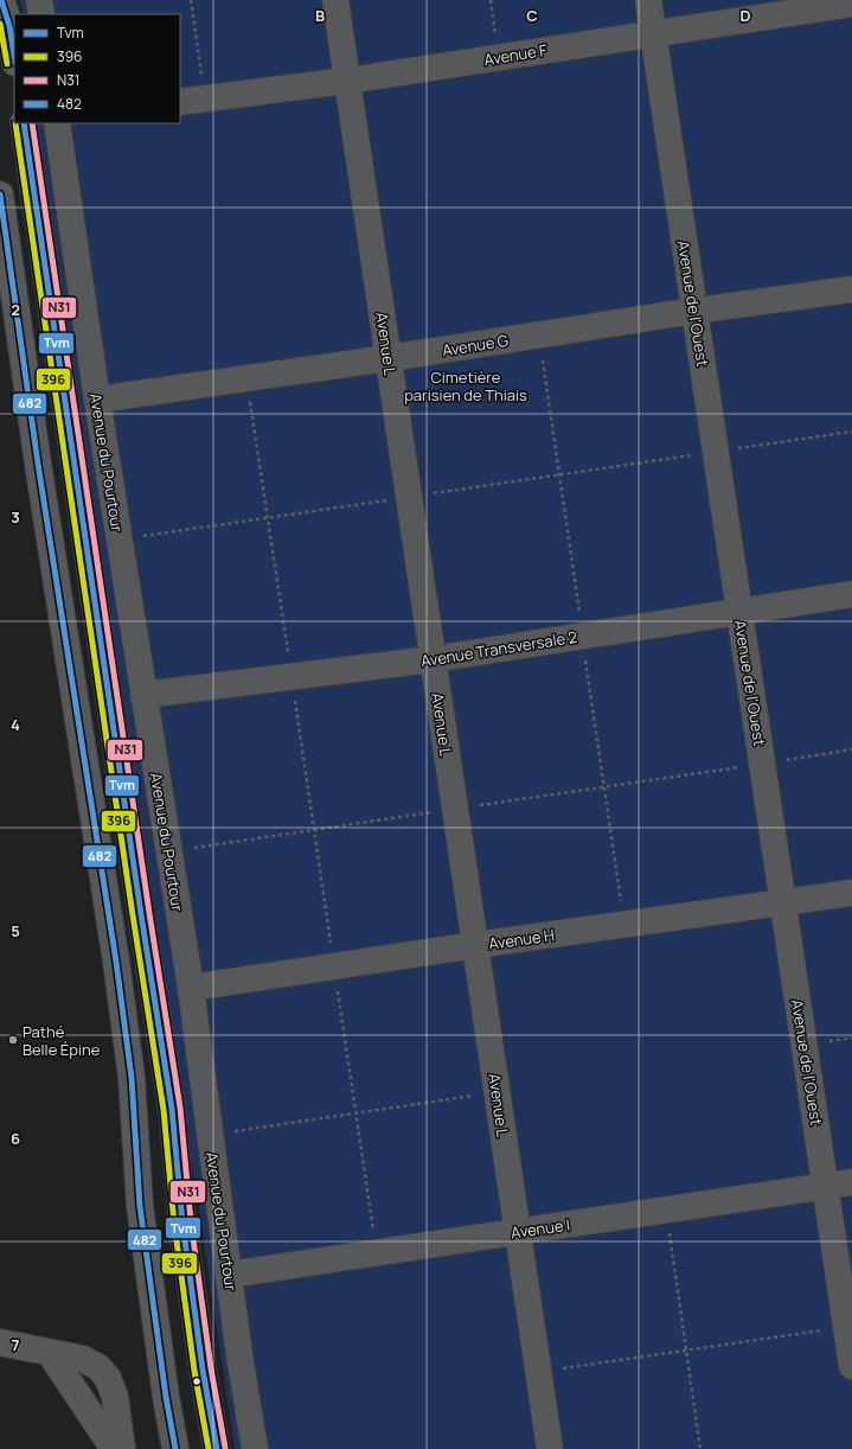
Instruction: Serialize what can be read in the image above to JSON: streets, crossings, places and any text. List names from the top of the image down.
{
  "streets": {
    "street": [
      "Avenue F",
      "Avenue de l'Ouest",
      "Avenue L",
      "Avenue G",
      "Avenue du Pourtour",
      "Avenue Transversale 2",
      "Avenue H",
      "Avenue I"
    ]
  },
  "crossings": [
    ["Avenue F", "Avenue de l'Ouest"],
    ["Avenue F", "Avenue L"],
    ["Avenue de l'Ouest", "Avenue G"],
    ["Avenue de l'Ouest", "Avenue Transversale 2"],
    ["Avenue de l'Ouest", "Avenue H"],
    ["Avenue de l'Ouest", "Avenue I"],
    ["Avenue L", "Avenue G"],
    ["Avenue L", "Avenue Transversale 2"],
    ["Avenue L", "Avenue H"],
    ["Avenue L", "Avenue I"],
    ["Avenue G", "Avenue du Pourtour"],
    ["Avenue du Pourtour", "Avenue Transversale 2"],
    ["Avenue du Pourtour", "Avenue H"],
    ["Avenue du Pourtour", "Avenue I"]
  ],
  "parks": ["Cimetière parisien de Thiais"],
  "places": ["Pathé Belle Épine"],
  "lines": [
    "transit line Tvm",
    "transit line 396",
    "transit line N31",
    "transit line 482"
  ],
  "legend": [
    "Tvm",
    "396",
    "N31",
    "482"
  ],
  "grid": {
    "columns": ["B", "C", "D"],
    "rows": [
      "2",
      "3",
      "4",
      "5",
      "6",
      "7"
    ]
  }
}
